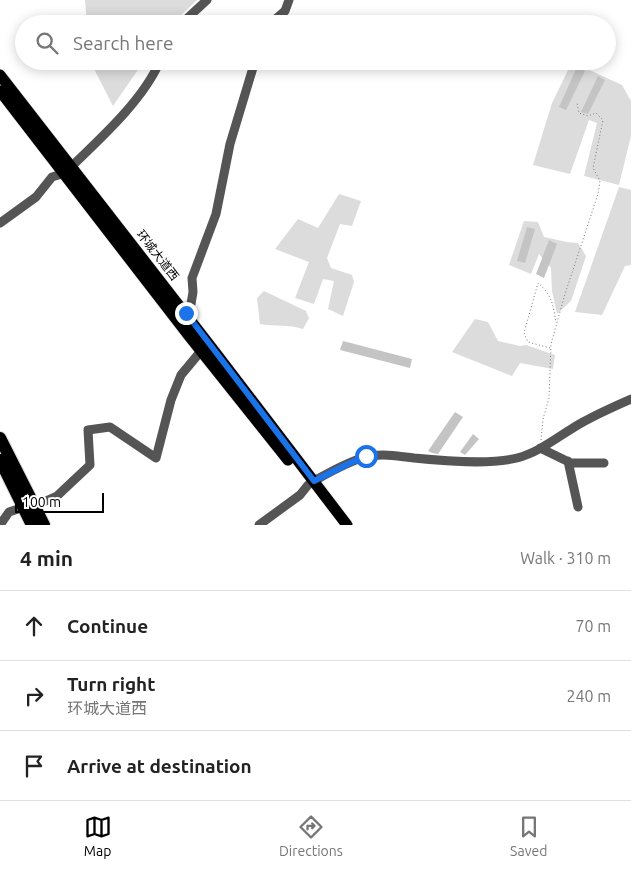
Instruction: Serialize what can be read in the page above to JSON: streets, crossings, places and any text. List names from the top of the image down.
{
  "streets": {
    "main road": ["环城大道西"]
  },
  "scale_bar": "100 m",
  "page": {
    "search": "Search here",
    "scale": "100 m",
    "heading": ["4 min", "Walk · 310 m"],
    "list": [
      ["Continue", "70 m"],
      ["Turn right", "环城大道西", "240 m"],
      "Arrive at destination"
    ],
    "nav": ["Map", "Directions", "Saved"]
  }
}
